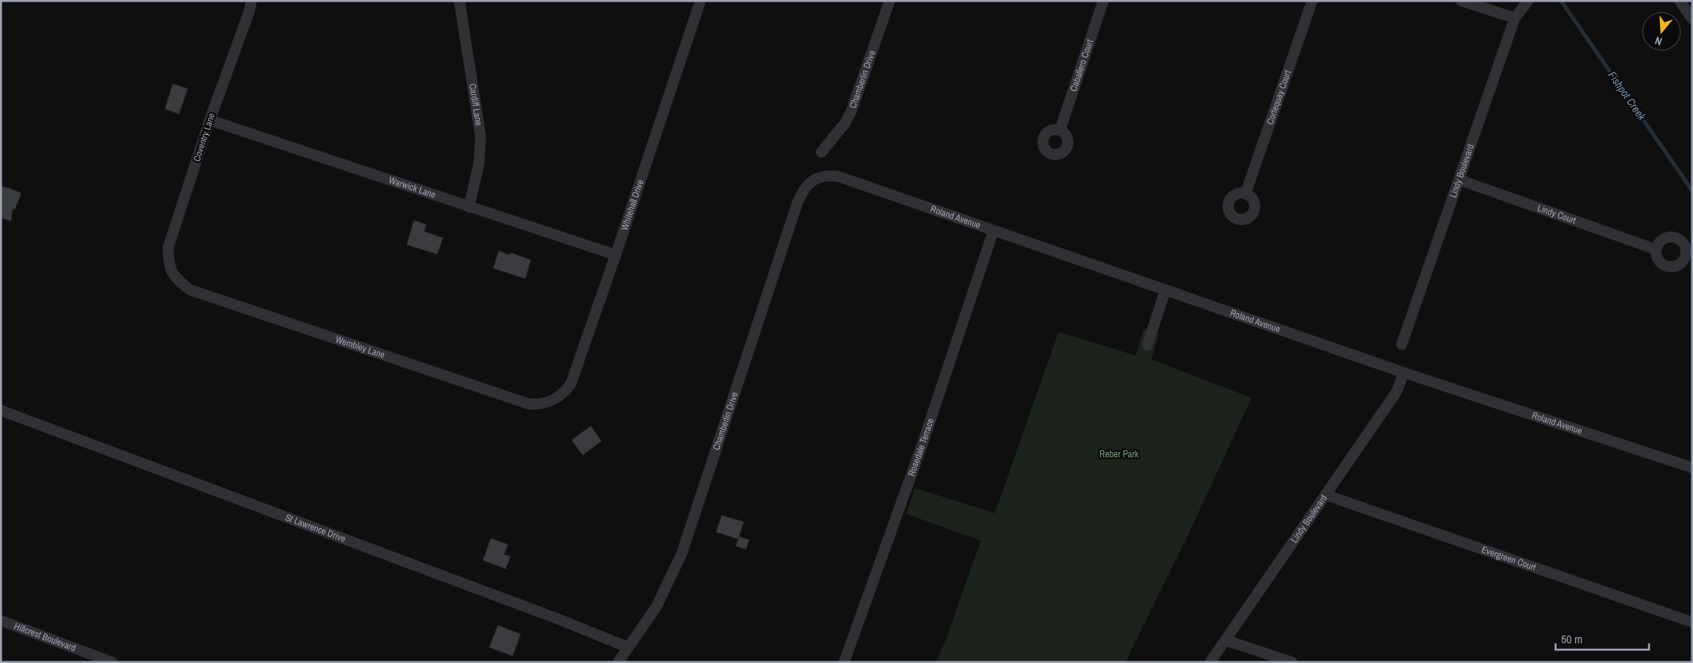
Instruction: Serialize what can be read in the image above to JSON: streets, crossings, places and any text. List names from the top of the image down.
{
  "streets": {
    "street": [
      "Caballero Court",
      "Chamberlin Drive",
      "Cortequay Court",
      "Cardiff Lane",
      "Coventry Lane",
      "Lindy Boulevard",
      "Warwick Lane",
      "Whitehall Drive",
      "Lindy Court",
      "Roland Avenue",
      "Wembley Lane",
      "Rosedale Terrace",
      "St Lawrence Drive",
      "Evergreen Court",
      "Hillcrest Boulevard"
    ]
  },
  "crossings": [
    ["Chamberlin Drive", "Roland Avenue"],
    ["Chamberlin Drive", "St Lawrence Drive"],
    ["Cardiff Lane", "Warwick Lane"],
    ["Coventry Lane", "Warwick Lane"],
    ["Coventry Lane", "Wembley Lane"],
    ["Lindy Boulevard", "Lindy Court"],
    ["Lindy Boulevard", "Roland Avenue"],
    ["Lindy Boulevard", "Evergreen Court"],
    ["Warwick Lane", "Whitehall Drive"],
    ["Whitehall Drive", "Wembley Lane"],
    ["Roland Avenue", "Rosedale Terrace"]
  ],
  "water": ["Fishpot Creek"],
  "parks": ["Reber Park"],
  "scale_bar": "50 m",
  "north": "bottom"
}
